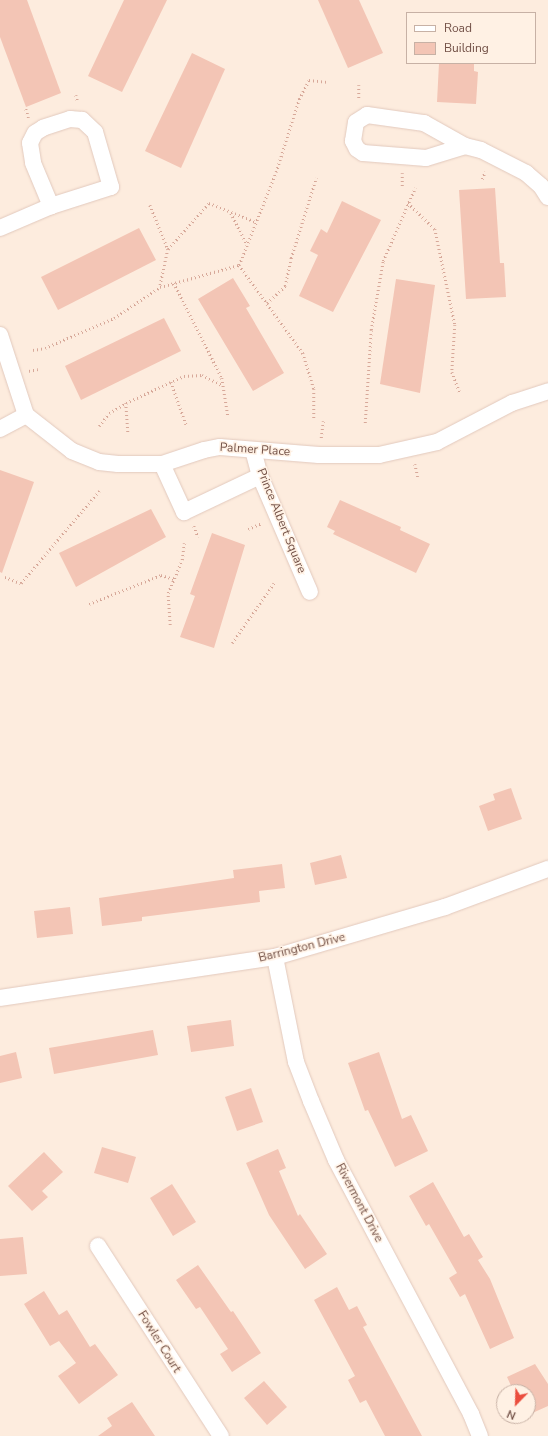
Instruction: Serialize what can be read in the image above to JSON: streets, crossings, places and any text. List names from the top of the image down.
{
  "streets": {
    "street": [
      "Palmer Place",
      "Prince Albert Square",
      "Barrington Drive",
      "Rivermont Drive",
      "Fowler Court"
    ]
  },
  "crossings": [
    ["Palmer Place", "Prince Albert Square"],
    ["Barrington Drive", "Rivermont Drive"]
  ],
  "legend": ["Road", "Building"],
  "north": "bottom left"
}
